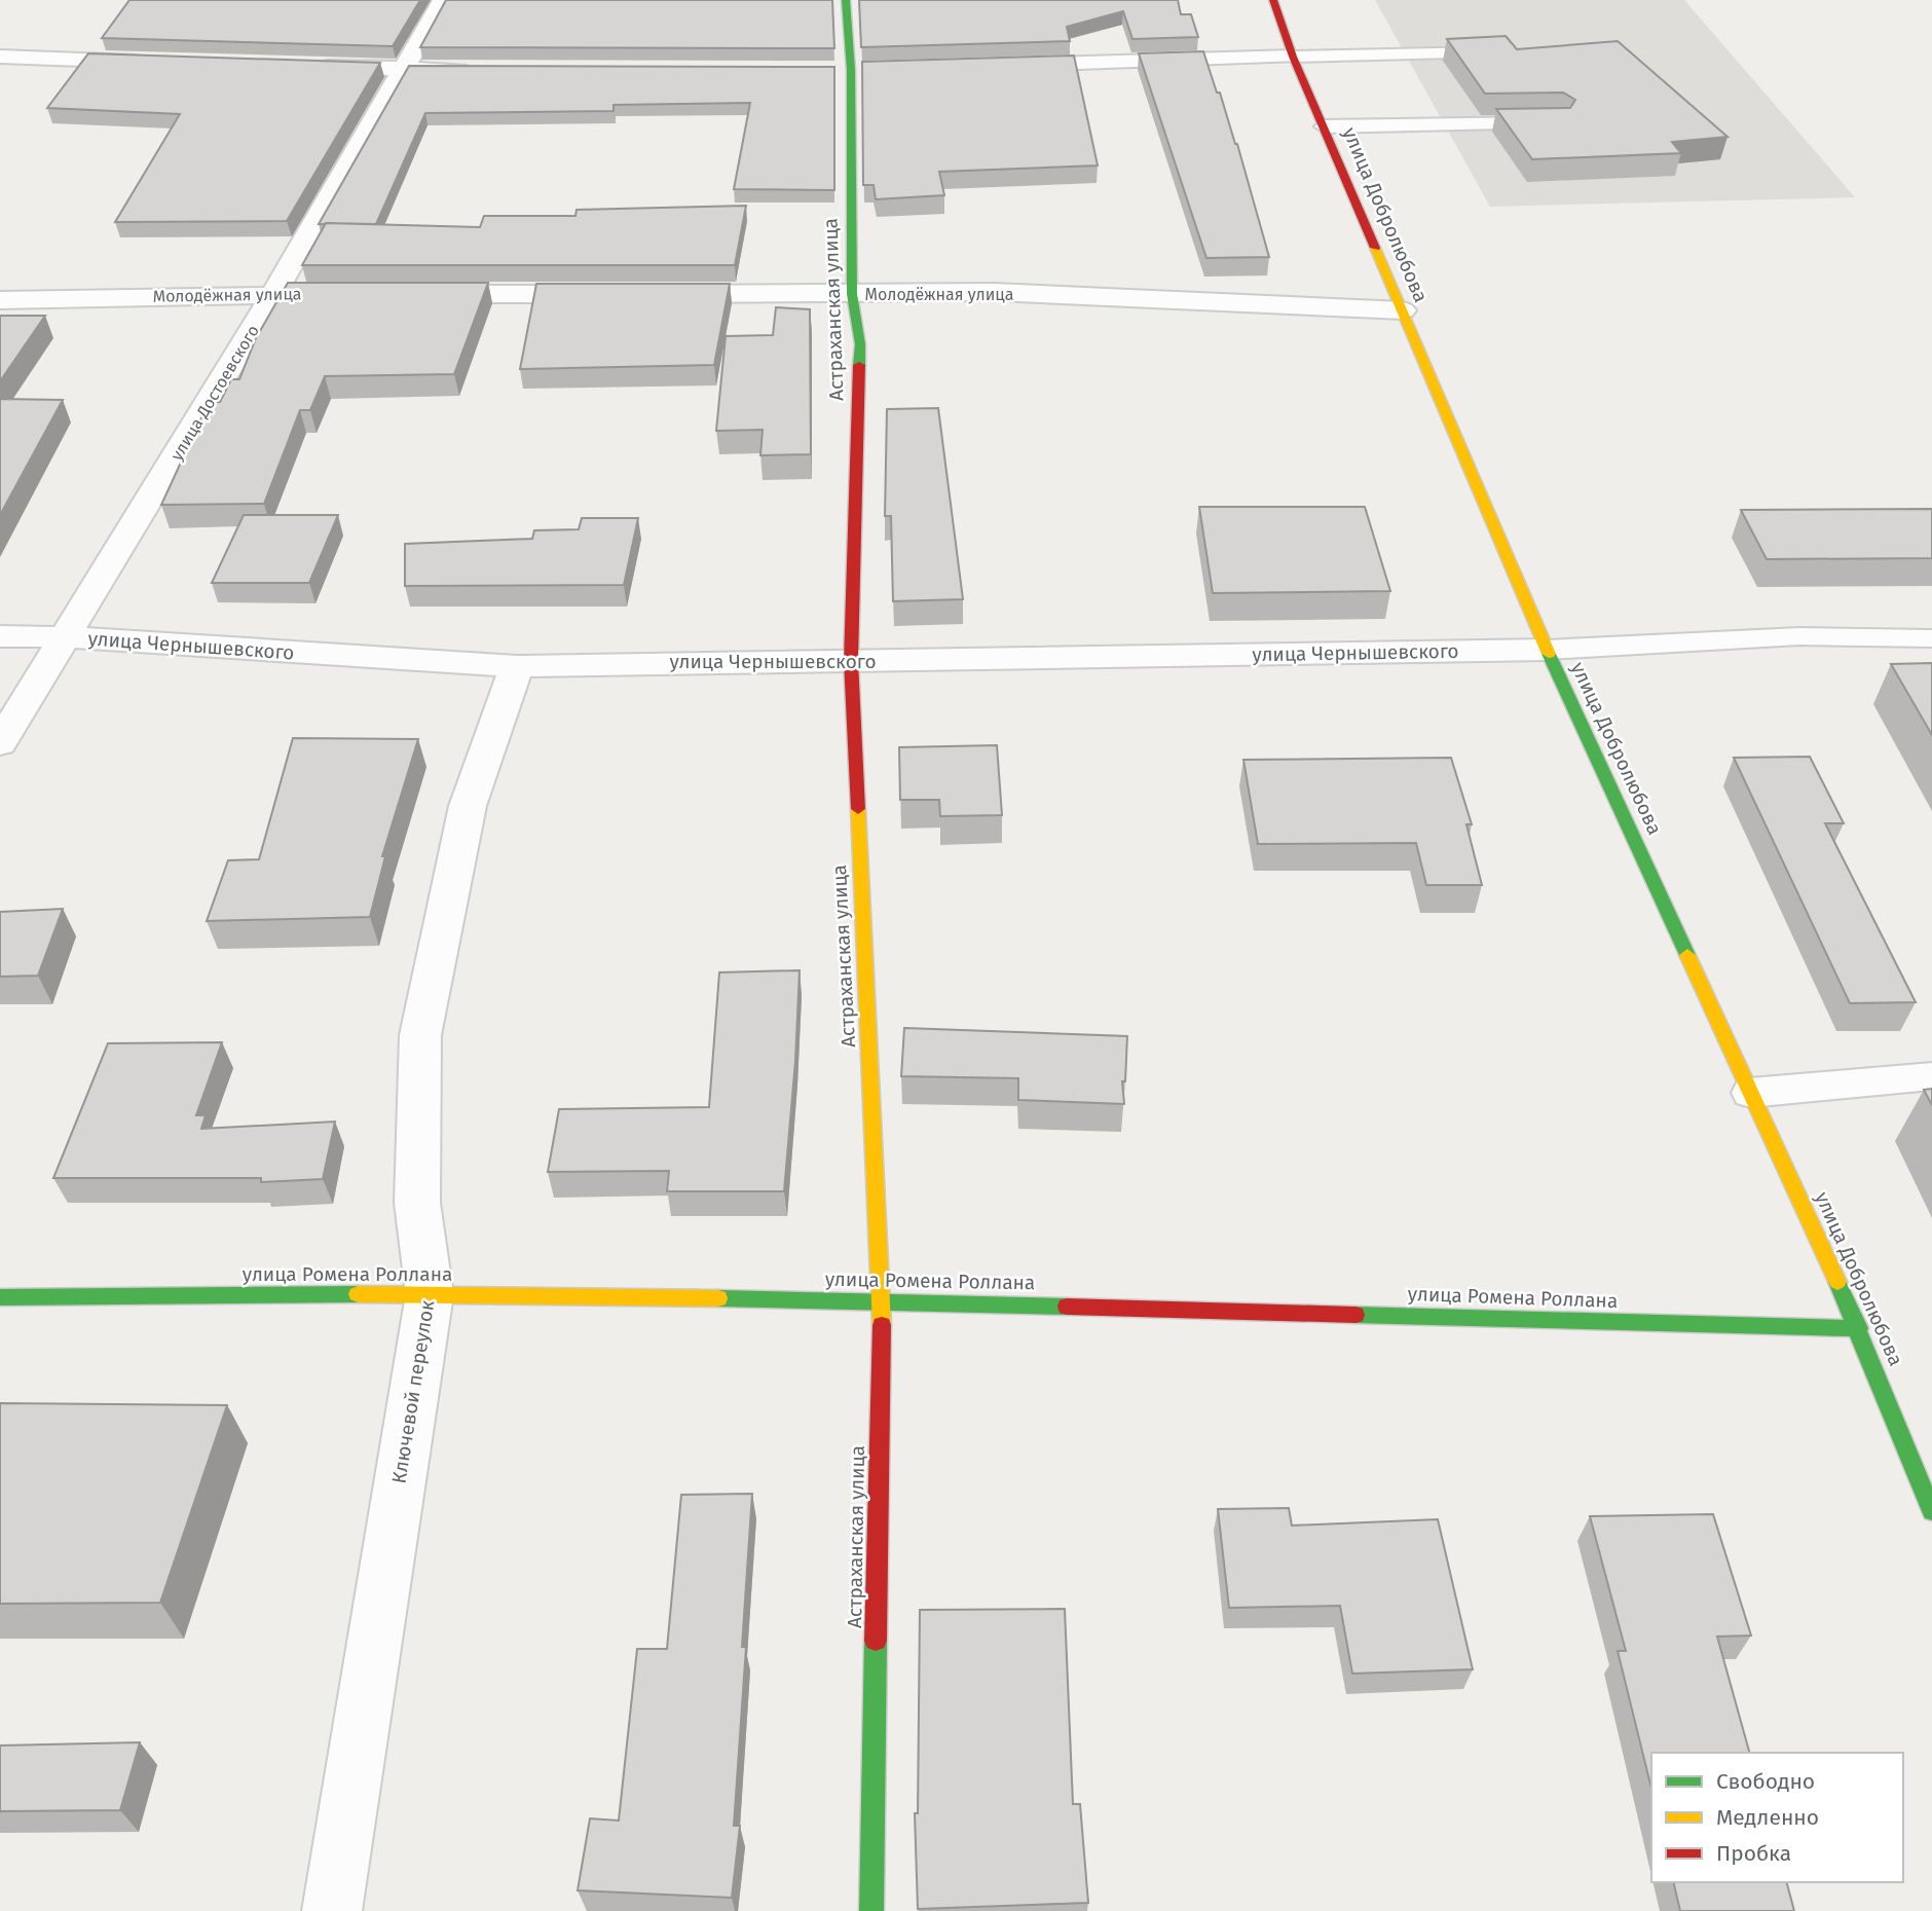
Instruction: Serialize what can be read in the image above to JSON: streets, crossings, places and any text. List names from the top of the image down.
{
  "streets": {
    "street": [
      "улица Добролюбова",
      "Молодёжная улица",
      "Астраханская улица",
      "улица Достоевского",
      "улица Чернышевского",
      "улица Ромена Роллана",
      "Ключевой переулок"
    ]
  },
  "crossings": [
    ["улица Добролюбова", "Молодёжная улица"],
    ["улица Добролюбова", "улица Чернышевского"],
    ["улица Добролюбова", "улица Ромена Роллана"],
    ["Молодёжная улица", "Астраханская улица"],
    ["Молодёжная улица", "улица Достоевского"],
    ["Астраханская улица", "улица Чернышевского"],
    ["Астраханская улица", "улица Ромена Роллана"],
    ["улица Достоевского", "улица Чернышевского"],
    ["улица Чернышевского", "Ключевой переулок"],
    ["улица Ромена Роллана", "Ключевой переулок"]
  ],
  "legend": ["Свободно", "Медленно", "Пробка"]
}
